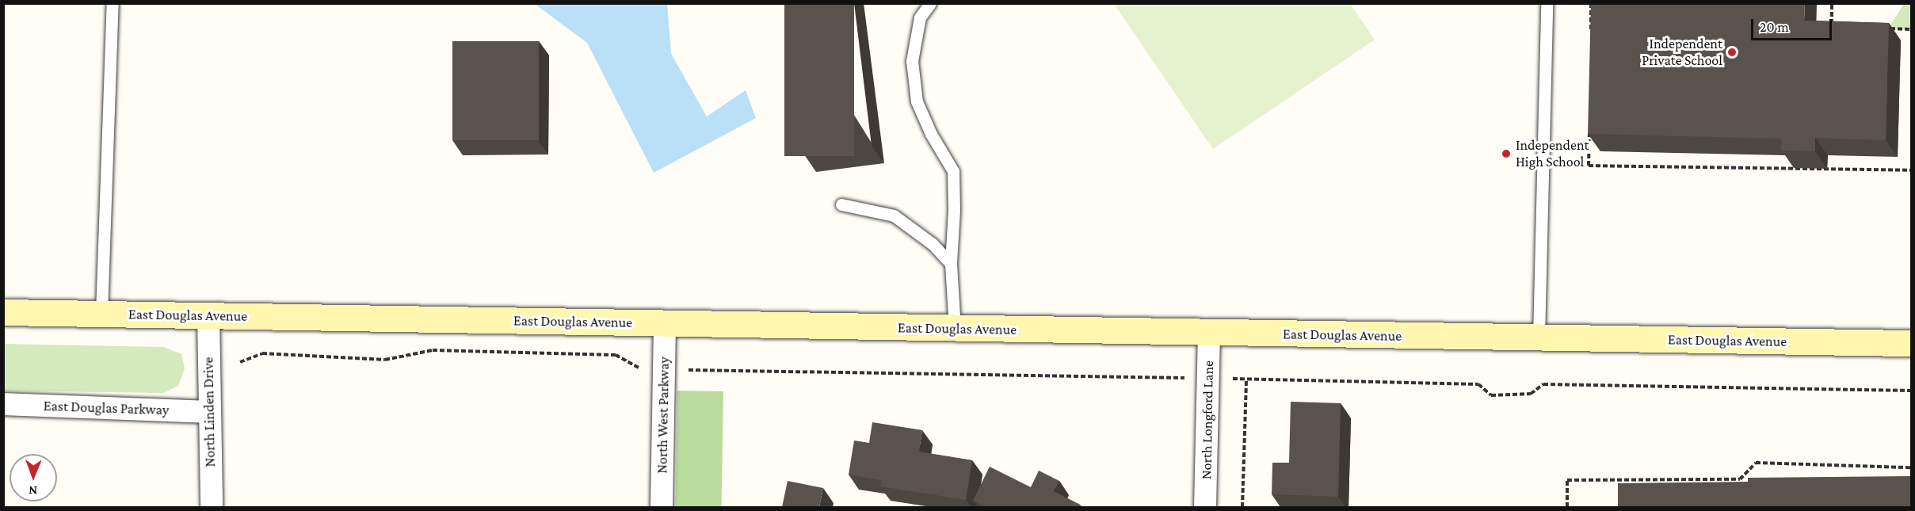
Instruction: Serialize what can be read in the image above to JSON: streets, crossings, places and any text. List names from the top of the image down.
{
  "streets": {
    "street": [
      "East Douglas Avenue",
      "East Douglas Parkway",
      "North Linden Drive",
      "North West Parkway",
      "North Longford Lane"
    ]
  },
  "crossings": [
    ["East Douglas Avenue", "North Linden Drive"],
    ["East Douglas Avenue", "North West Parkway"],
    ["East Douglas Avenue", "North Longford Lane"],
    ["East Douglas Parkway", "North Linden Drive"]
  ],
  "places": ["Independent Private School", "Independent High School"],
  "scale_bar": "20 m",
  "north": "bottom"
}
